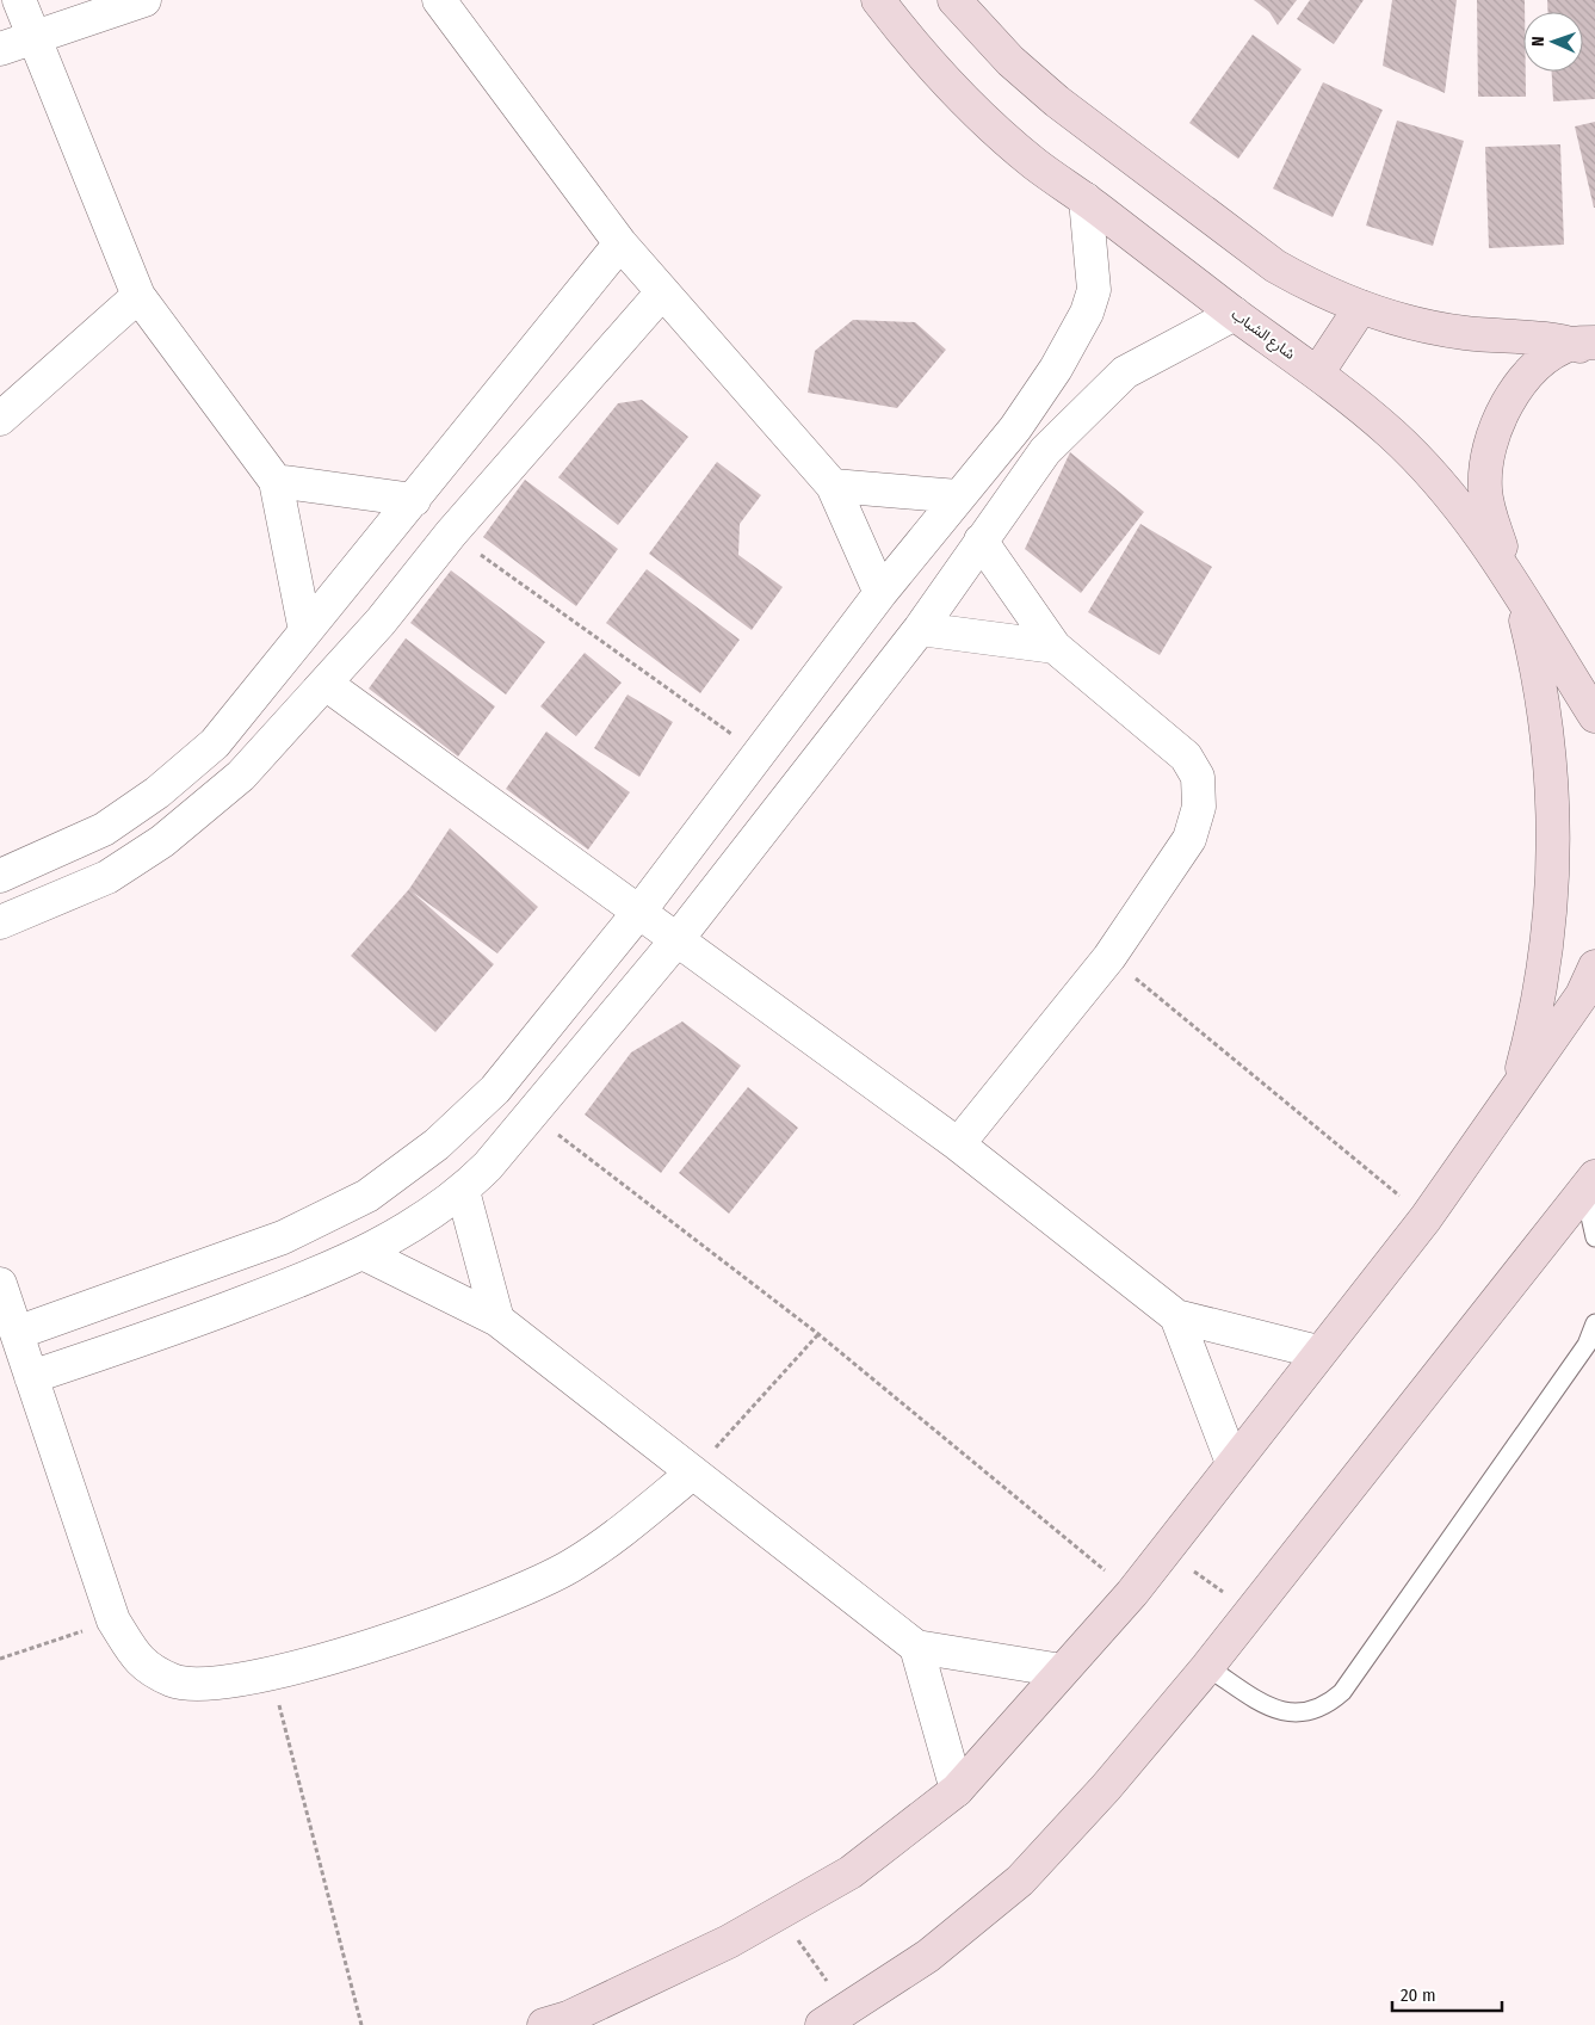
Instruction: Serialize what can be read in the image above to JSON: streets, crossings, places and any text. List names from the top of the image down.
{
  "streets": {
    "street": ["شارع الشباب"]
  },
  "scale_bar": "20 m",
  "north": "left"
}
